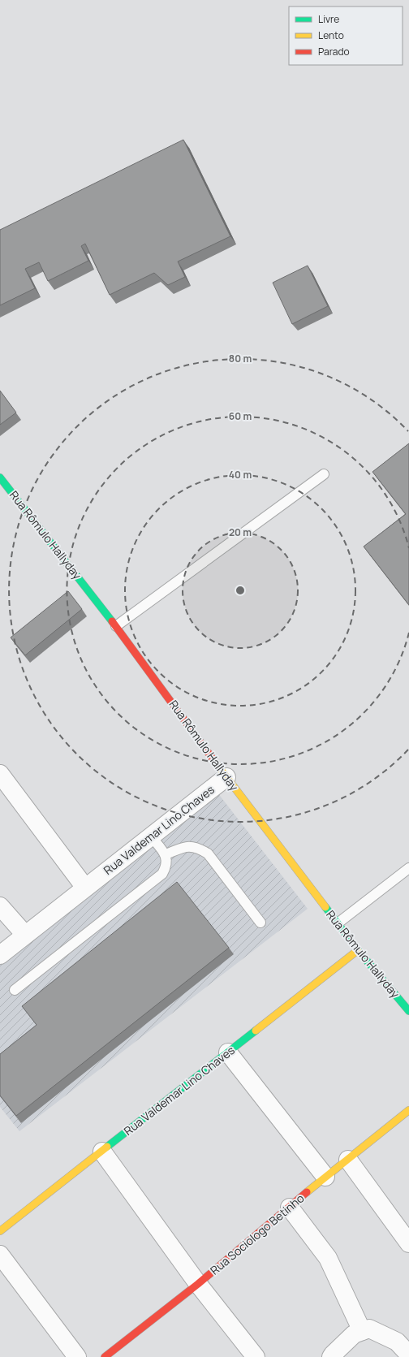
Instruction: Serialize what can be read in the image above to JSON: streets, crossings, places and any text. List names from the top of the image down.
{
  "streets": {
    "street": ["Rua Rômulo Hallyday", "Rua Valdemar Lino Chaves", "Rua Sociologo Betinho"]
  },
  "crossings": [
    ["Rua Rômulo Hallyday", "Rua Valdemar Lino Chaves"]
  ],
  "legend": ["Livre", "Lento", "Parado"],
  "rings": [
    "80 m",
    "60 m",
    "40 m",
    "20 m"
  ]
}
